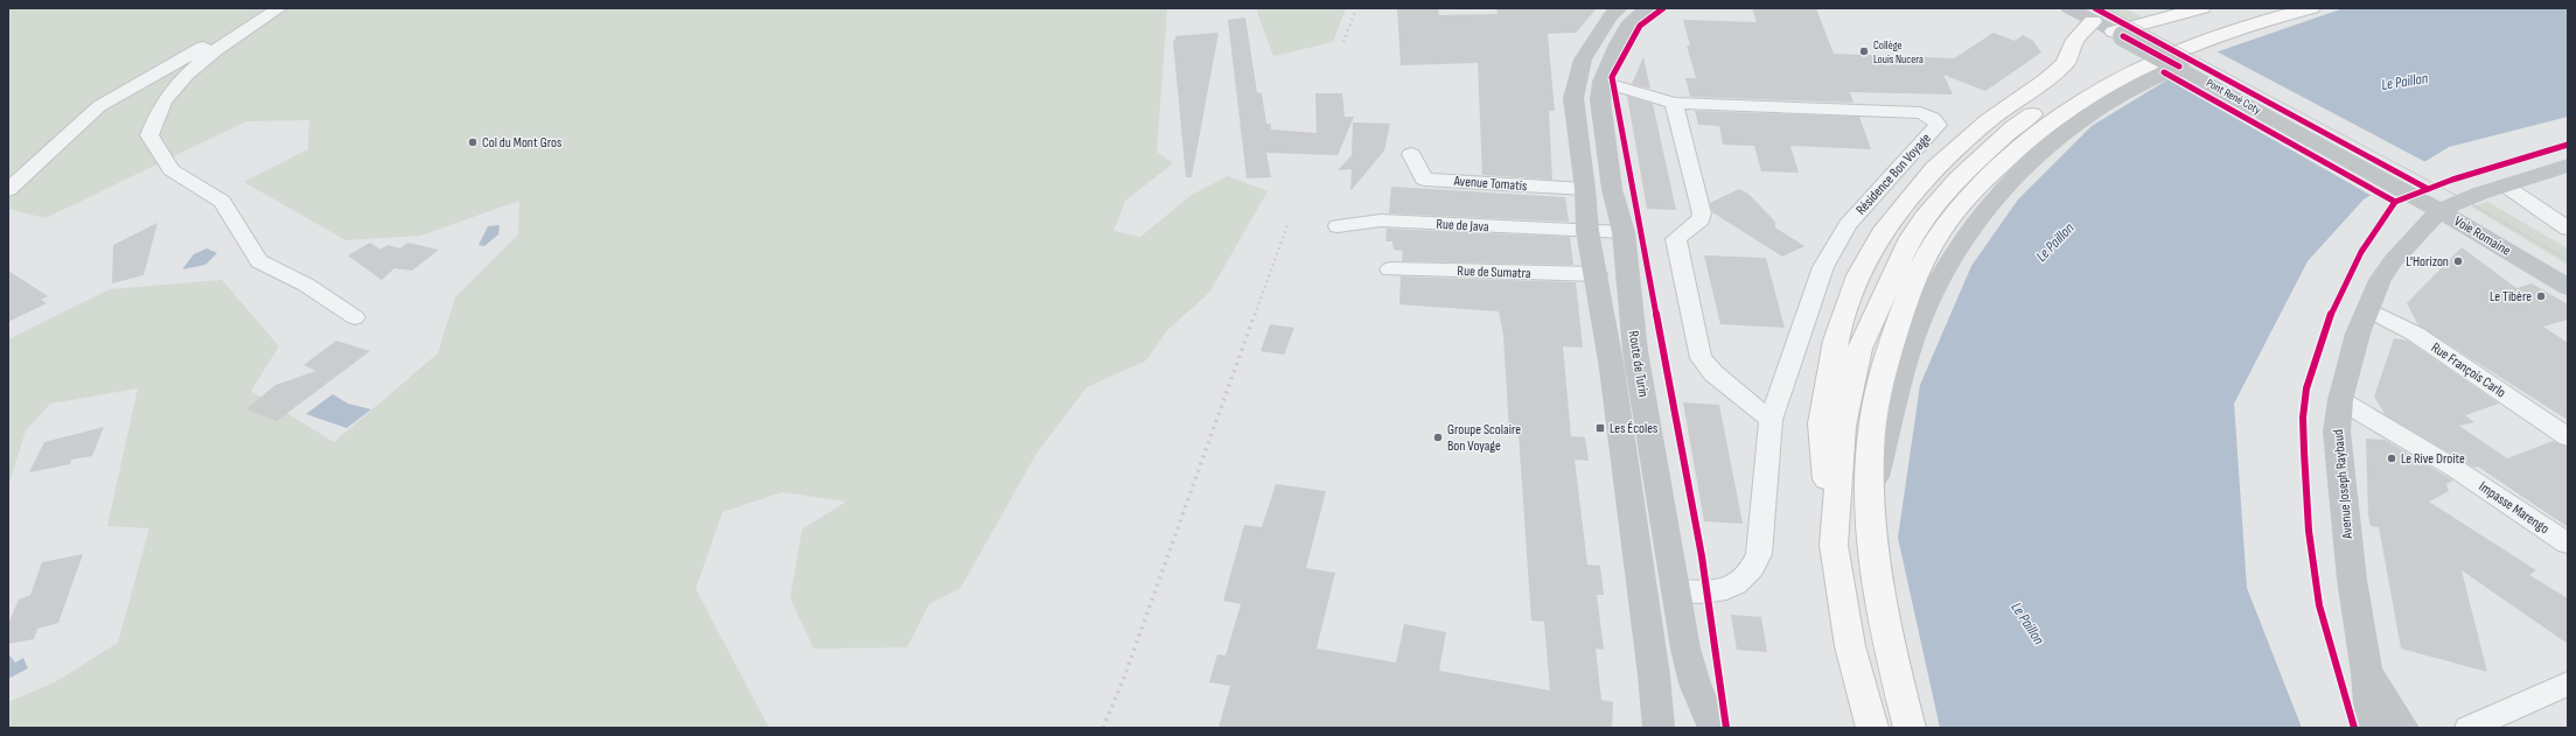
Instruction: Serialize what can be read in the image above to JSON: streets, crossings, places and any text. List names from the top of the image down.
{
  "streets": {
    "main road": [
      "Pont René Coty",
      "Voie Romaine",
      "Route de Turin",
      "Avenue Joseph Raybaud"
    ],
    "street": [
      "Résidence Bon Voyage",
      "Avenue Tomatis",
      "Rue de Java",
      "Rue de Sumatra",
      "Rue François Carlo",
      "Impasse Marengo"
    ]
  },
  "crossings": [
    ["Pont René Coty", "Voie Romaine"],
    ["Résidence Bon Voyage", "Route de Turin"],
    ["Avenue Tomatis", "Route de Turin"],
    ["Rue de Java", "Route de Turin"],
    ["Voie Romaine", "Avenue Joseph Raybaud"],
    ["Rue de Sumatra", "Route de Turin"],
    ["Rue François Carlo", "Avenue Joseph Raybaud"],
    ["Avenue Joseph Raybaud", "Impasse Marengo"]
  ],
  "water": ["Le Paillon"],
  "places": {
    "other": [
      "Collège Louis Nucera",
      "Col du Mont Gros",
      "L'Horizon",
      "Le Tibère",
      "Groupe Scolaire Bon Voyage",
      "Le Rive Droite"
    ],
    "transit": ["Les Écoles"]
  }
}
